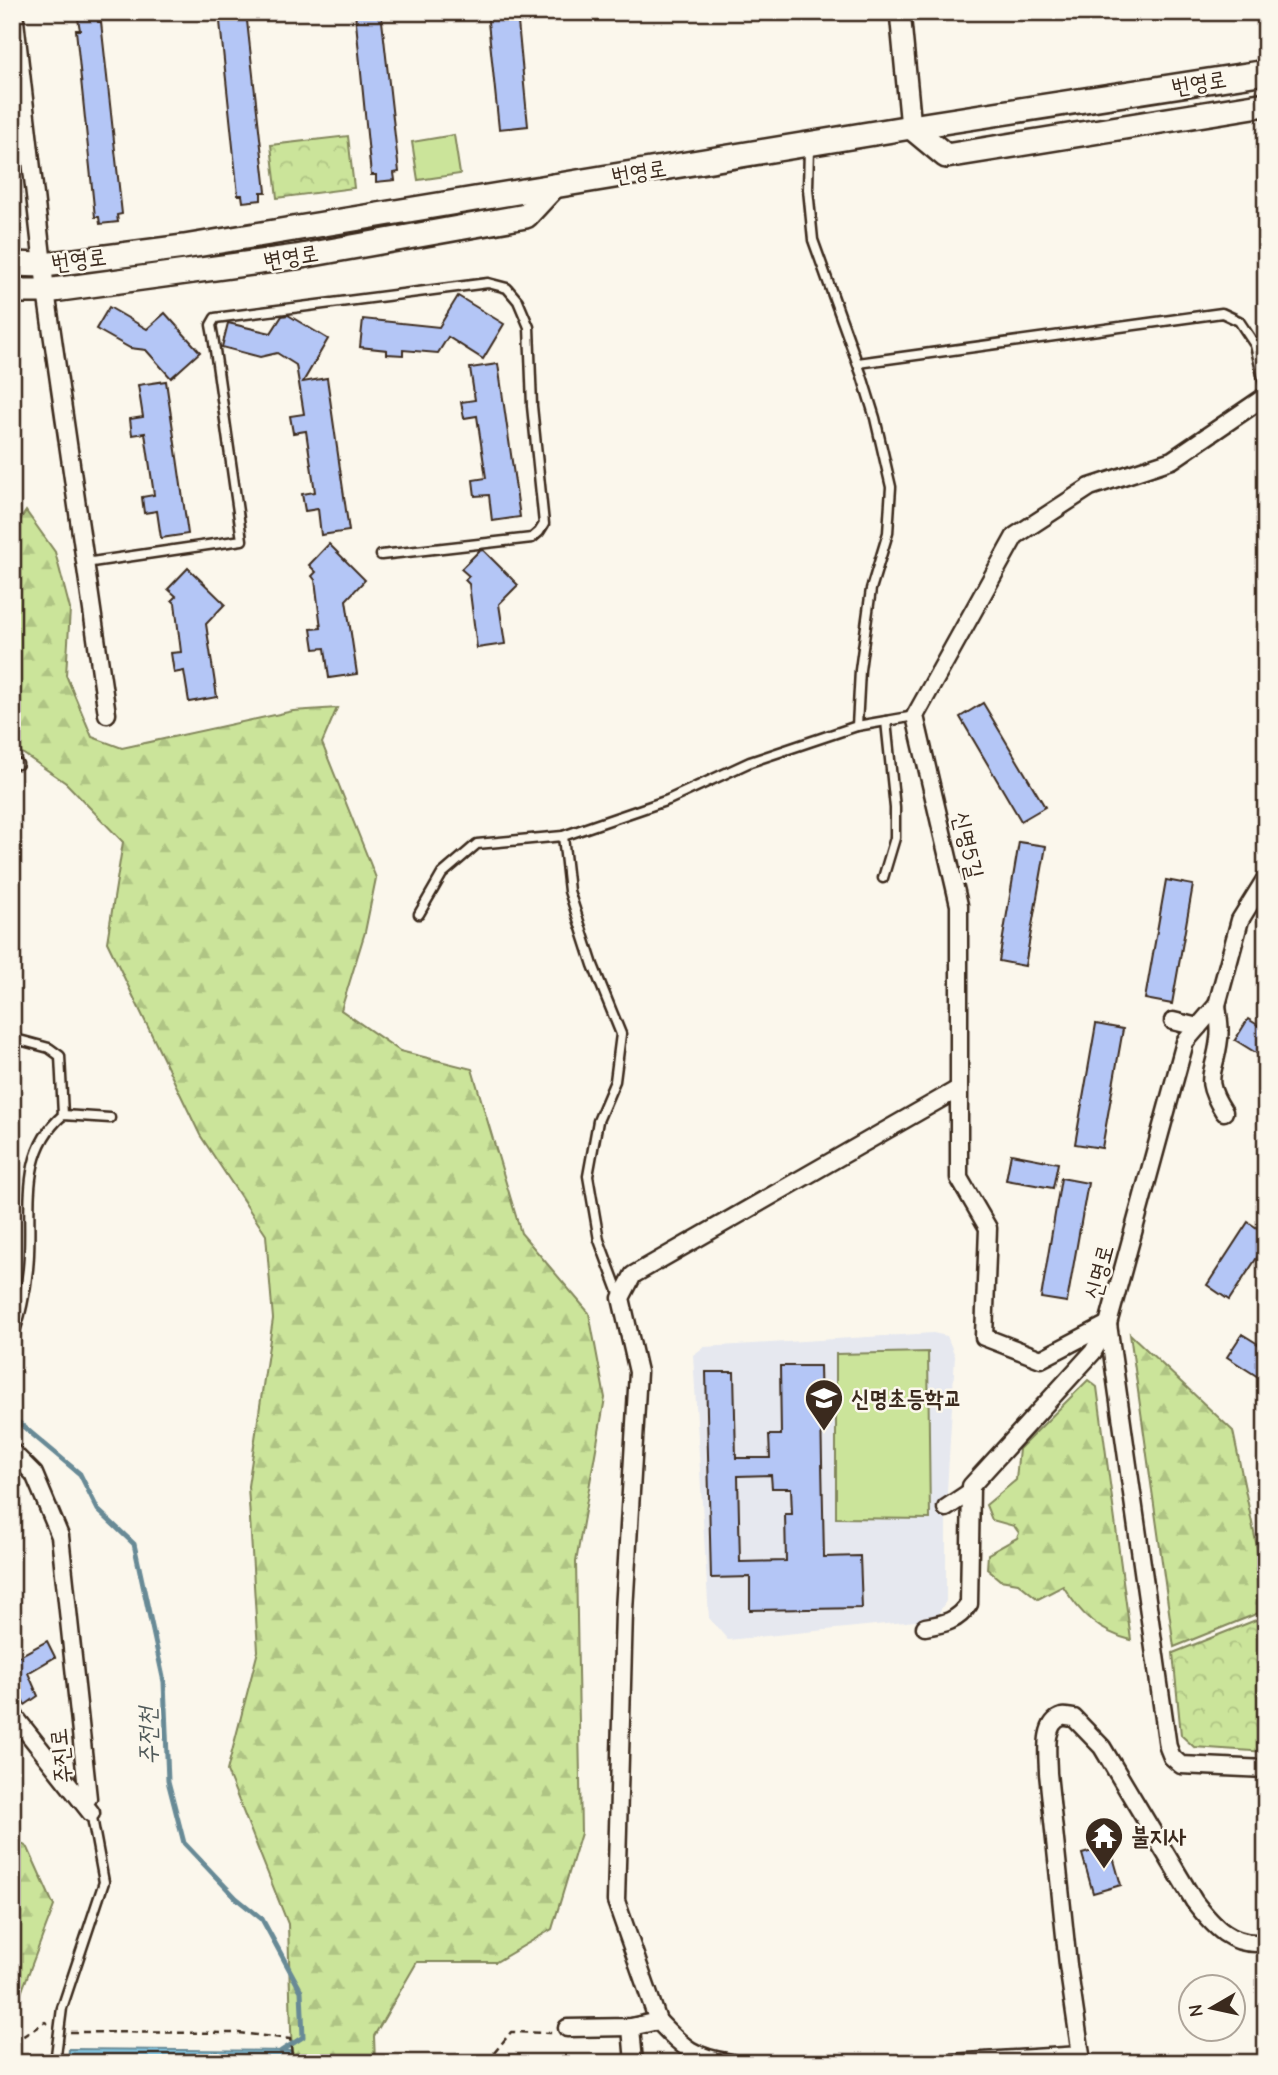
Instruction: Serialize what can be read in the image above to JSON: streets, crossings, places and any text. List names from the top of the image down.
{
  "streets": {
    "main road": ["번영로", "변영로"],
    "street": ["신명5길", "신명로", "주진로"]
  },
  "crossings": [
    ["번영로", "변영로"],
    ["신명5길", "신명로"]
  ],
  "water": ["주전천"],
  "places": {
    "school or university": ["신명초등학교"],
    "temple": ["불지사"]
  },
  "north": "left"
}
